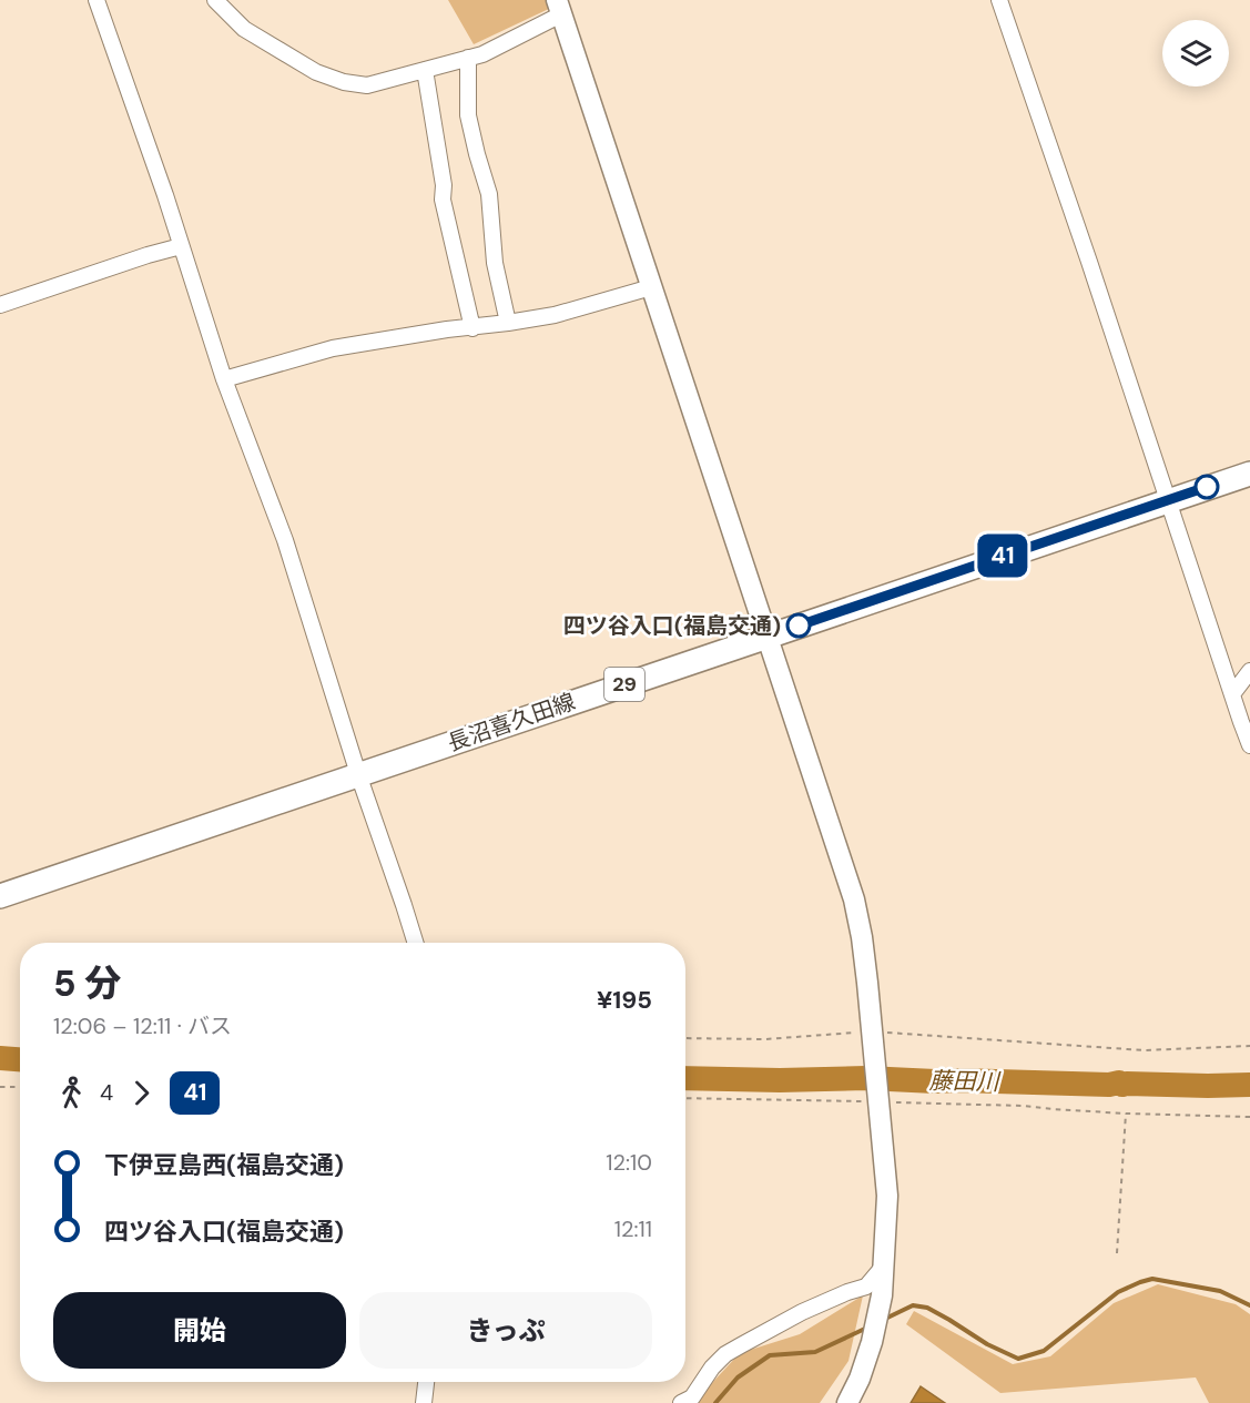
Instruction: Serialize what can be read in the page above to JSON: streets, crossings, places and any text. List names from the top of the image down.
{
  "streets": {
    "main road": ["29", "長沼喜久田線"]
  },
  "water": ["藤田川"],
  "places": ["四ツ谷入口(福島交通)"],
  "lines": ["bus line 41"],
  "page": {
    "on_map": "41",
    "heading": ["5 分", "12:06 – 12:11 · バス", "¥195"],
    "legs": ["4", "41"],
    "list": [
      {
        "name": "下伊豆島西(福島交通)",
        "value": "12:10"
      },
      {
        "name": "四ツ谷入口(福島交通)",
        "value": "12:11"
      }
    ],
    "buttons": ["開始", "きっぷ"]
  }
}
